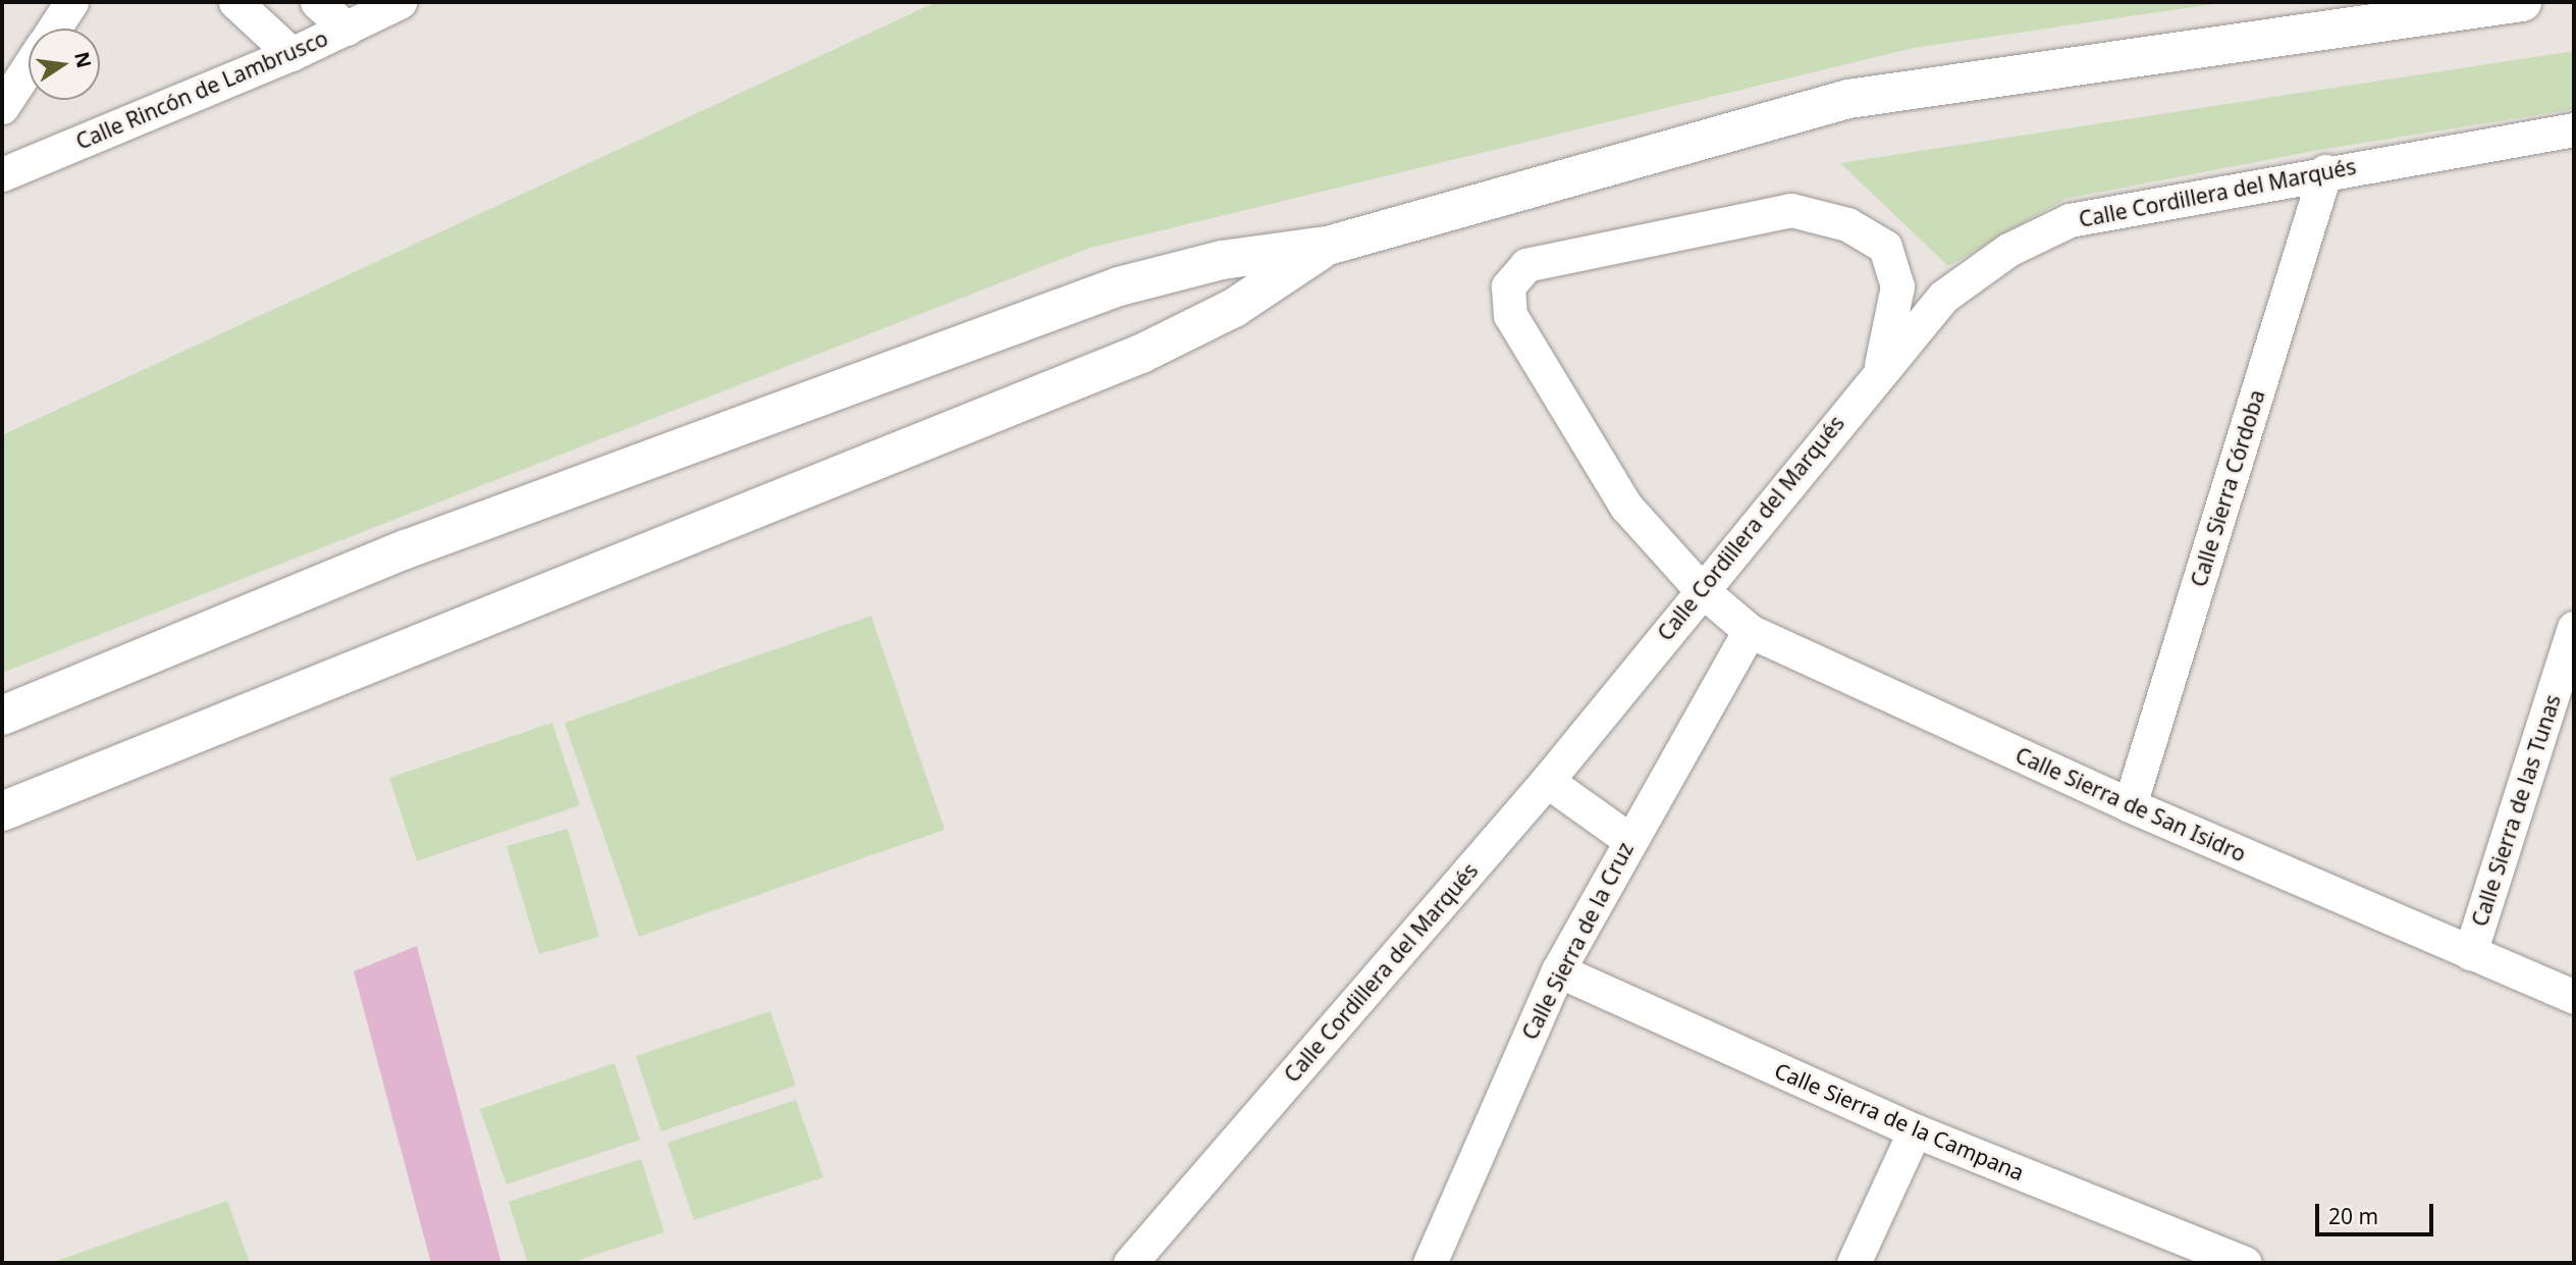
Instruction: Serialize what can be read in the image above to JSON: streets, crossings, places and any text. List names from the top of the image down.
{
  "streets": {
    "street": [
      "Calle Rincón de Lambrusco",
      "Calle Cordillera del Marqués",
      "Calle Sierra Córdoba",
      "Calle Sierra de San Isidro",
      "Calle Sierra de las Tunas",
      "Calle Sierra de la Cruz",
      "Calle Sierra de la Campana"
    ]
  },
  "crossings": [
    ["Calle Cordillera del Marqués", "Calle Sierra Córdoba"],
    ["Calle Cordillera del Marqués", "Calle Sierra de San Isidro"],
    ["Calle Sierra Córdoba", "Calle Sierra de San Isidro"],
    ["Calle Sierra de San Isidro", "Calle Sierra de las Tunas"],
    ["Calle Sierra de San Isidro", "Calle Sierra de la Cruz"],
    ["Calle Sierra de la Cruz", "Calle Sierra de la Campana"]
  ],
  "scale_bar": "20 m",
  "north": "right"
}
